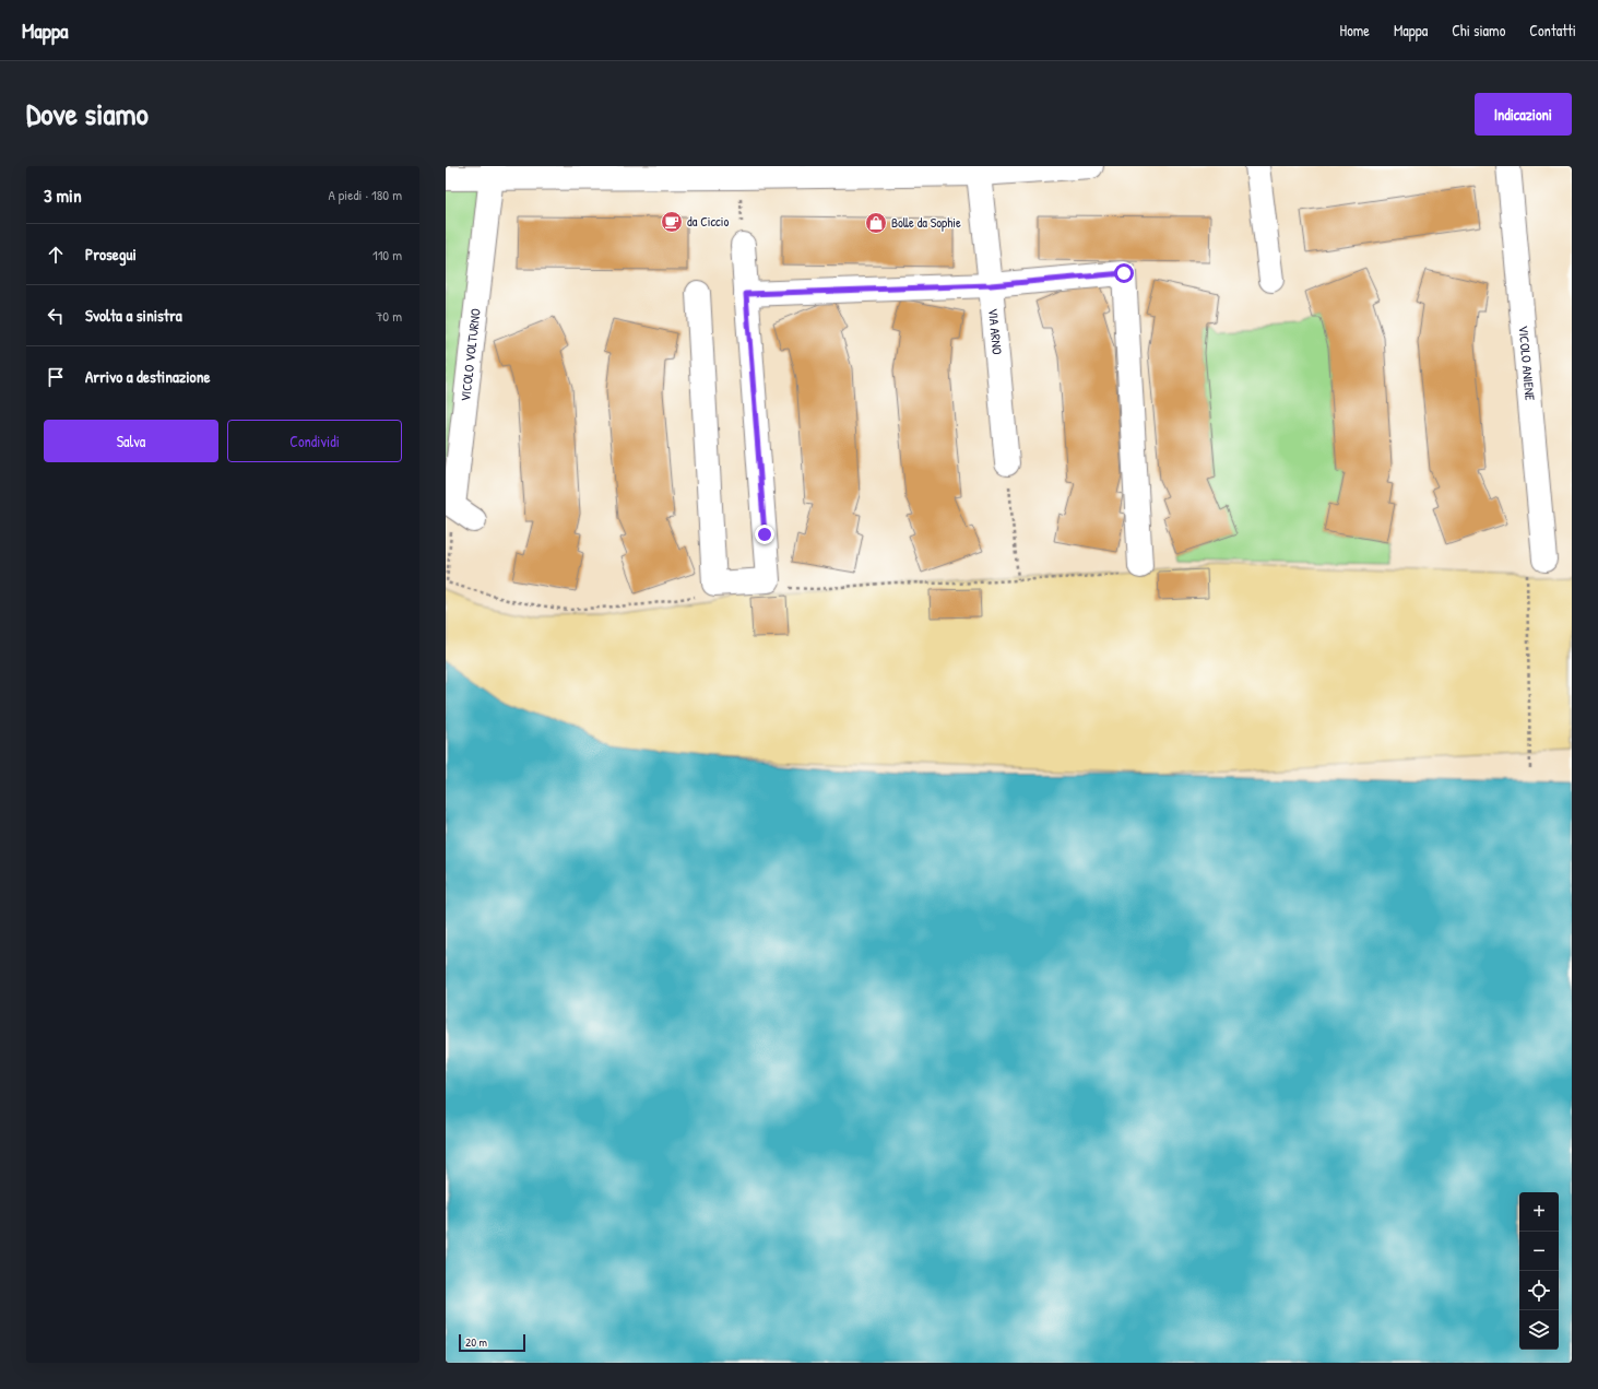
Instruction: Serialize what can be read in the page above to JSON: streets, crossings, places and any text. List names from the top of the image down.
{
  "streets": {
    "street": ["VIA ARNO", "VICOLO VOLTURNO", "VICOLO ANIENE"]
  },
  "places": {
    "cafe": ["da Ciccio"],
    "shop": ["Bolle da Sophie"]
  },
  "scale_bar": "20 m",
  "page": {
    "header": "Mappa",
    "nav": [
      "Home",
      "Mappa",
      "Chi siamo",
      "Contatti"
    ],
    "title": "Dove siamo",
    "buttons": [
      "Indicazioni",
      ["Salva", "Condividi"]
    ],
    "heading": ["3 min", "A piedi · 180 m"],
    "list": [
      ["Prosegui", "110 m"],
      ["Svolta a sinistra", "70 m"],
      "Arrivo a destinazione"
    ],
    "map_buttons": ["+", "−"],
    "scale": "20 m"
  }
}
